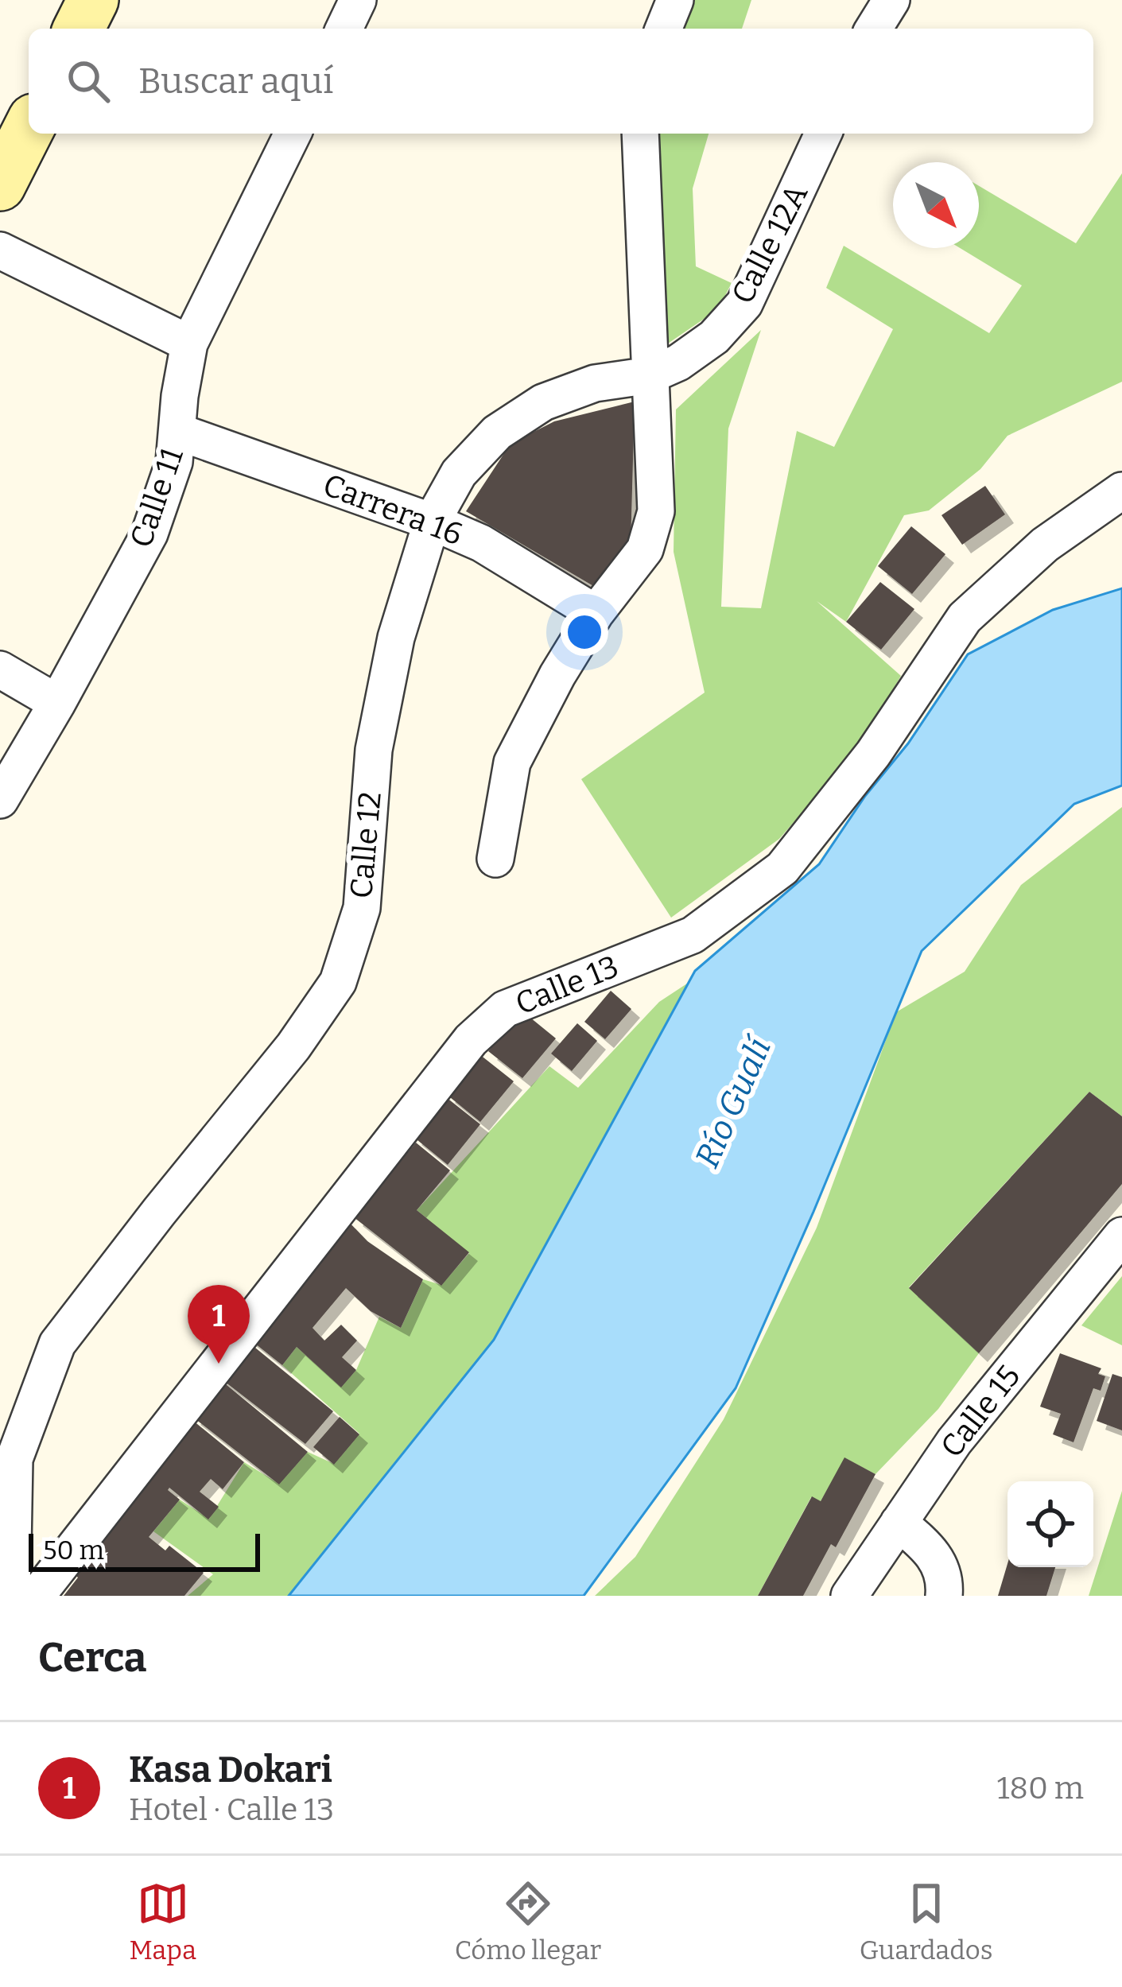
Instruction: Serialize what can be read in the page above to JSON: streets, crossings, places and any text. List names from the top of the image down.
{
  "streets": {
    "street": [
      "Calle 12A",
      "Calle 11",
      "Carrera 16",
      "Calle 12",
      "Calle 13",
      "Calle 15"
    ]
  },
  "crossings": [
    ["Calle 12A", "Calle 12"],
    ["Calle 11", "Carrera 16"],
    ["Carrera 16", "Calle 12"],
    ["Calle 12", "Calle 13"]
  ],
  "water": ["Río Gualí"],
  "scale_bar": "50 m",
  "north": "bottom right",
  "page": {
    "search": "Buscar aquí",
    "pins": "1",
    "scale": "50 m",
    "heading": "Cerca",
    "list": [
      {
        "mark": "1",
        "name": "Kasa Dokari",
        "note": "Hotel · Calle 13",
        "value": "180 m"
      }
    ],
    "nav": ["Mapa", "Cómo llegar", "Guardados"]
  }
}
